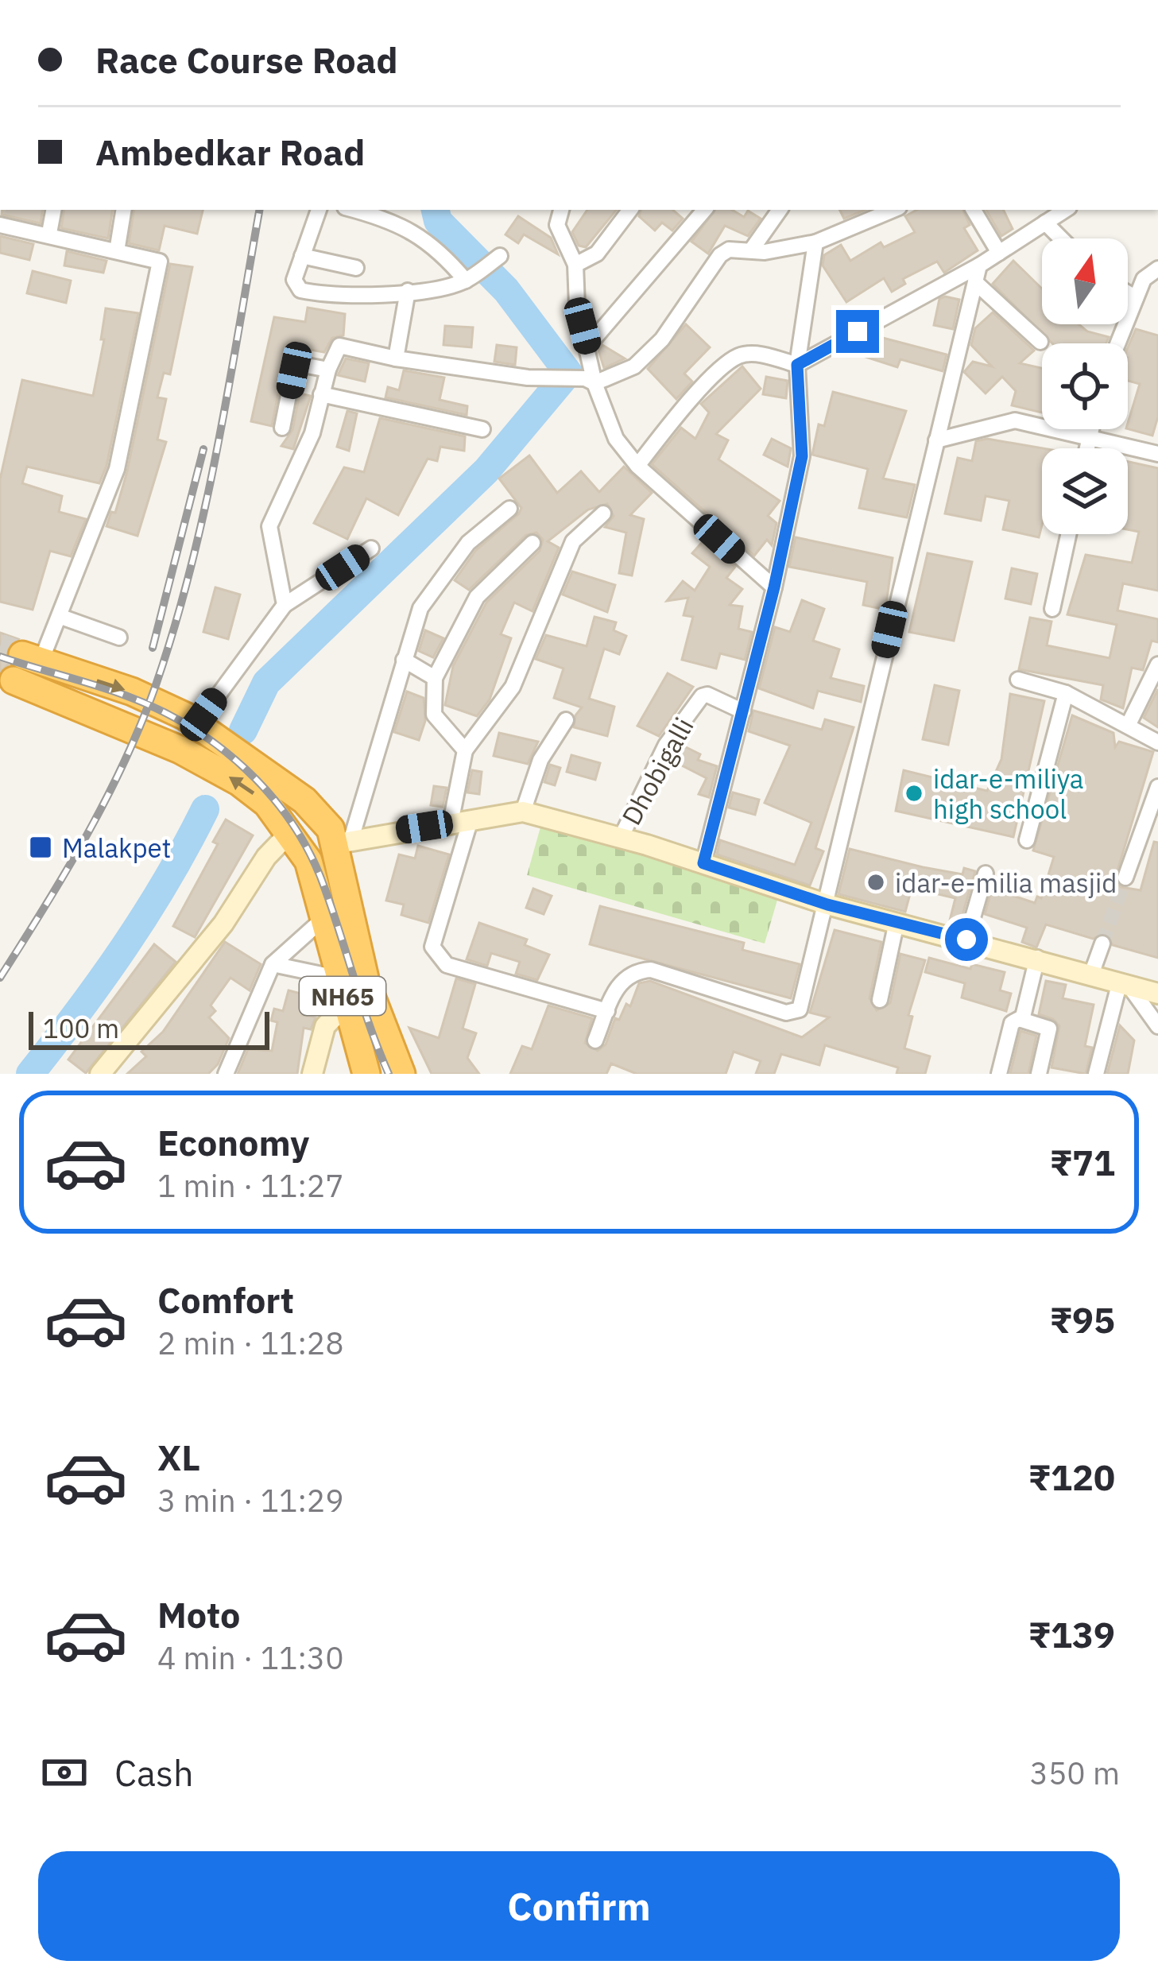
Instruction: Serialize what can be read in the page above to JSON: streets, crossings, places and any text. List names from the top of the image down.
{
  "streets": {
    "highway": ["NH65"],
    "street": ["Dhobigalli"]
  },
  "places": {
    "other": ["idar-e-miliya high school", "idar-e-milia masjid"],
    "transit": ["Malakpet"]
  },
  "scale_bar": "100 m",
  "north": "top",
  "page": {
    "banner": ["Race Course Road", "Ambedkar Road"],
    "scale": "100 m",
    "list": [
      {
        "name": "Economy",
        "note": "1 min · 11:27",
        "value": "₹71"
      },
      {
        "name": "Comfort",
        "note": "2 min · 11:28",
        "value": "₹95"
      },
      {
        "name": "XL",
        "note": "3 min · 11:29",
        "value": "₹120"
      },
      {
        "name": "Moto",
        "note": "4 min · 11:30",
        "value": "₹139"
      }
    ],
    "pay": ["Cash", "350 m"],
    "buttons": "Confirm"
  }
}
